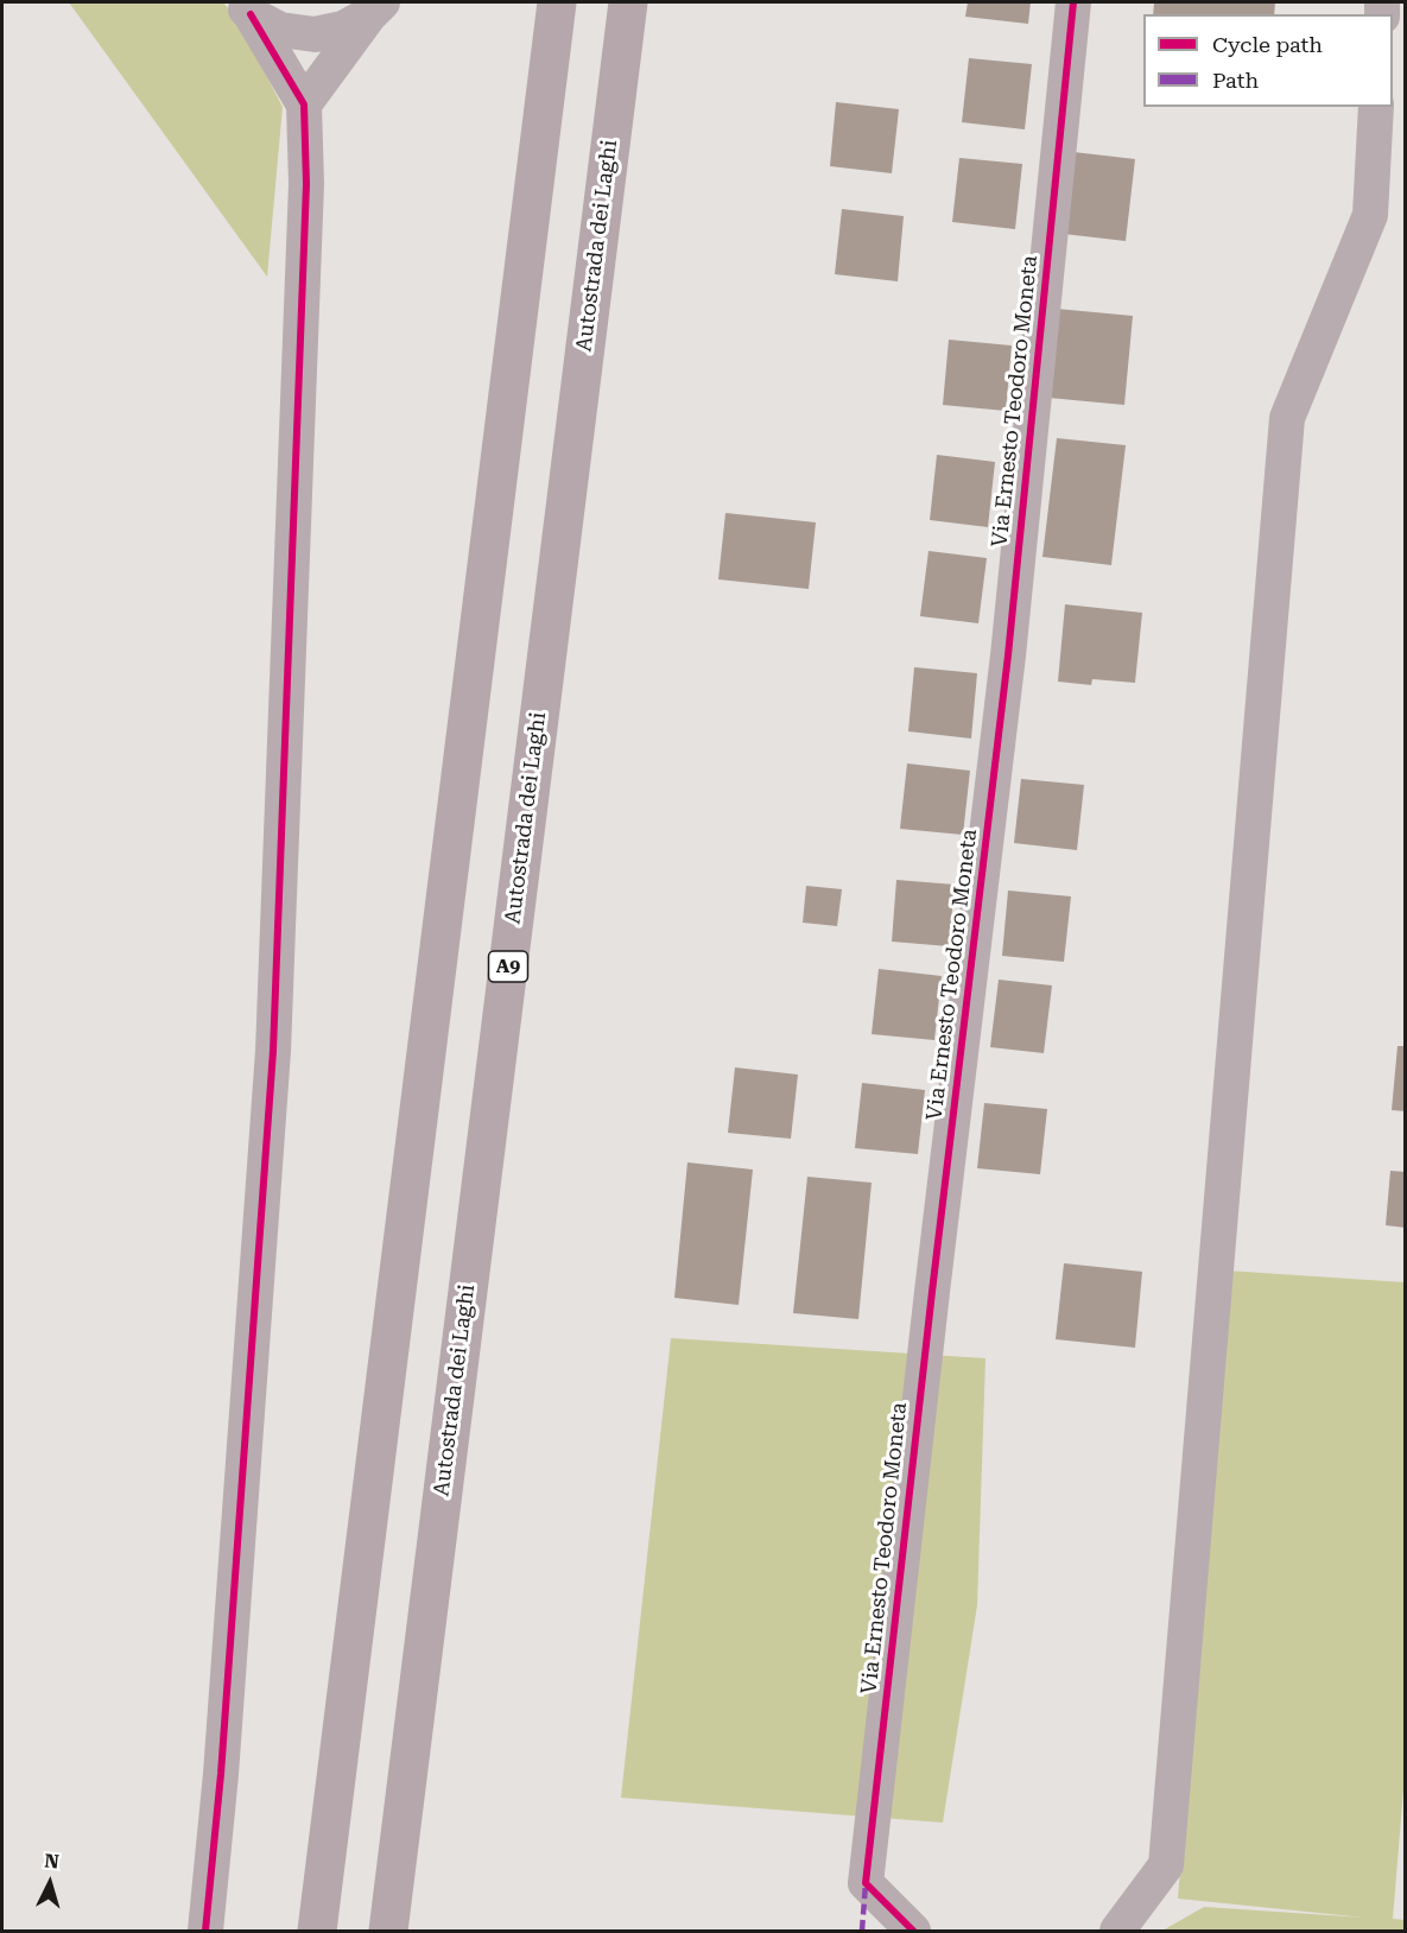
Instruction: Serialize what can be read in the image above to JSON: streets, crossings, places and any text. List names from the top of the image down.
{
  "streets": {
    "highway": ["Autostrada dei Laghi", "A9"],
    "street": ["Via Ernesto Teodoro Moneta"]
  },
  "legend": ["Cycle path", "Path"],
  "north": "top"
}
